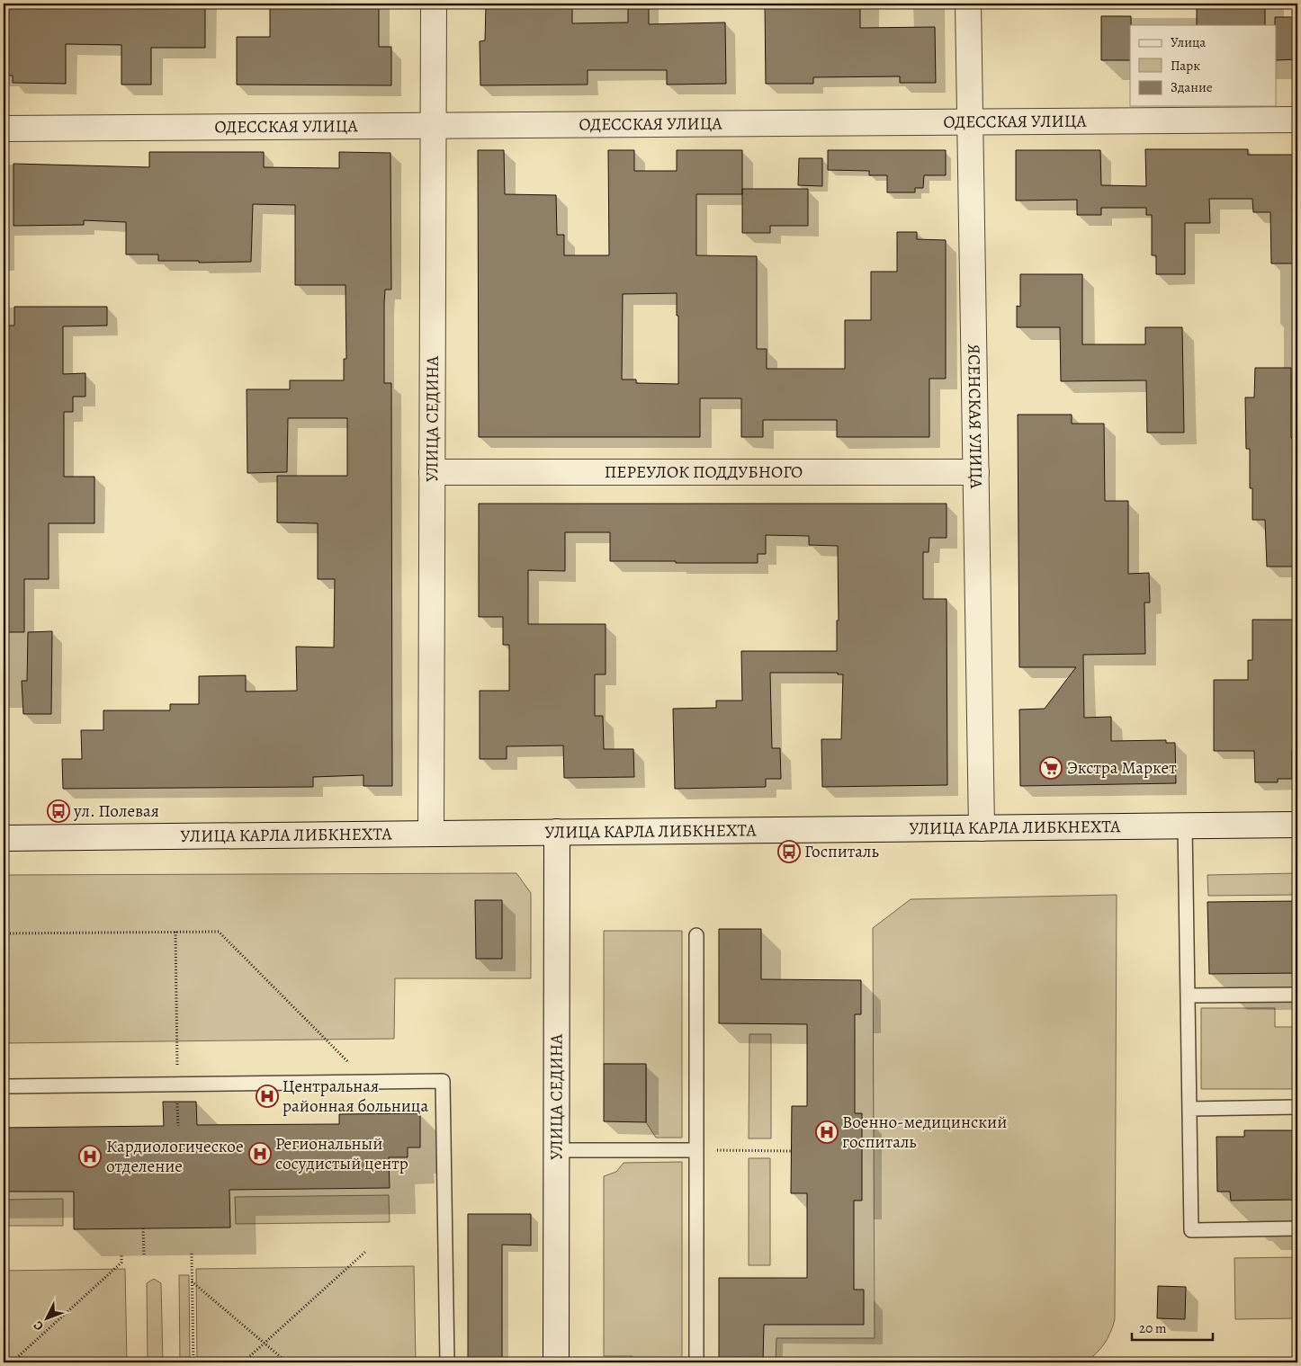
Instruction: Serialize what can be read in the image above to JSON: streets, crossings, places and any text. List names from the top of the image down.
{
  "streets": {
    "street": [
      "ОДЕССКАЯ УЛИЦА",
      "ЯСЕНСКАЯ УЛИЦА",
      "УЛИЦА СЕДИНА",
      "ПЕРЕУЛОК ПОДДУБНОГО",
      "УЛИЦА КАРЛА ЛИБКНЕХТА"
    ]
  },
  "crossings": [
    ["ОДЕССКАЯ УЛИЦА", "ЯСЕНСКАЯ УЛИЦА"],
    ["ОДЕССКАЯ УЛИЦА", "УЛИЦА СЕДИНА"],
    ["ЯСЕНСКАЯ УЛИЦА", "ПЕРЕУЛОК ПОДДУБНОГО"],
    ["ЯСЕНСКАЯ УЛИЦА", "УЛИЦА КАРЛА ЛИБКНЕХТА"],
    ["УЛИЦА СЕДИНА", "ПЕРЕУЛОК ПОДДУБНОГО"],
    ["УЛИЦА СЕДИНА", "УЛИЦА КАРЛА ЛИБКНЕХТА"]
  ],
  "places": {
    "supermarket": ["Экстра Маркет"],
    "bus stop": ["ул. Полевая", "Госпиталь"],
    "hospital": [
      "Центральная районная больница",
      "Военно-медицинский госпиталь",
      "Региональный сосудистый центр",
      "Кардиологическое отделение"
    ]
  },
  "legend": ["Улица", "Парк", "Здание"],
  "scale_bar": "20 m",
  "north": "bottom left"
}
